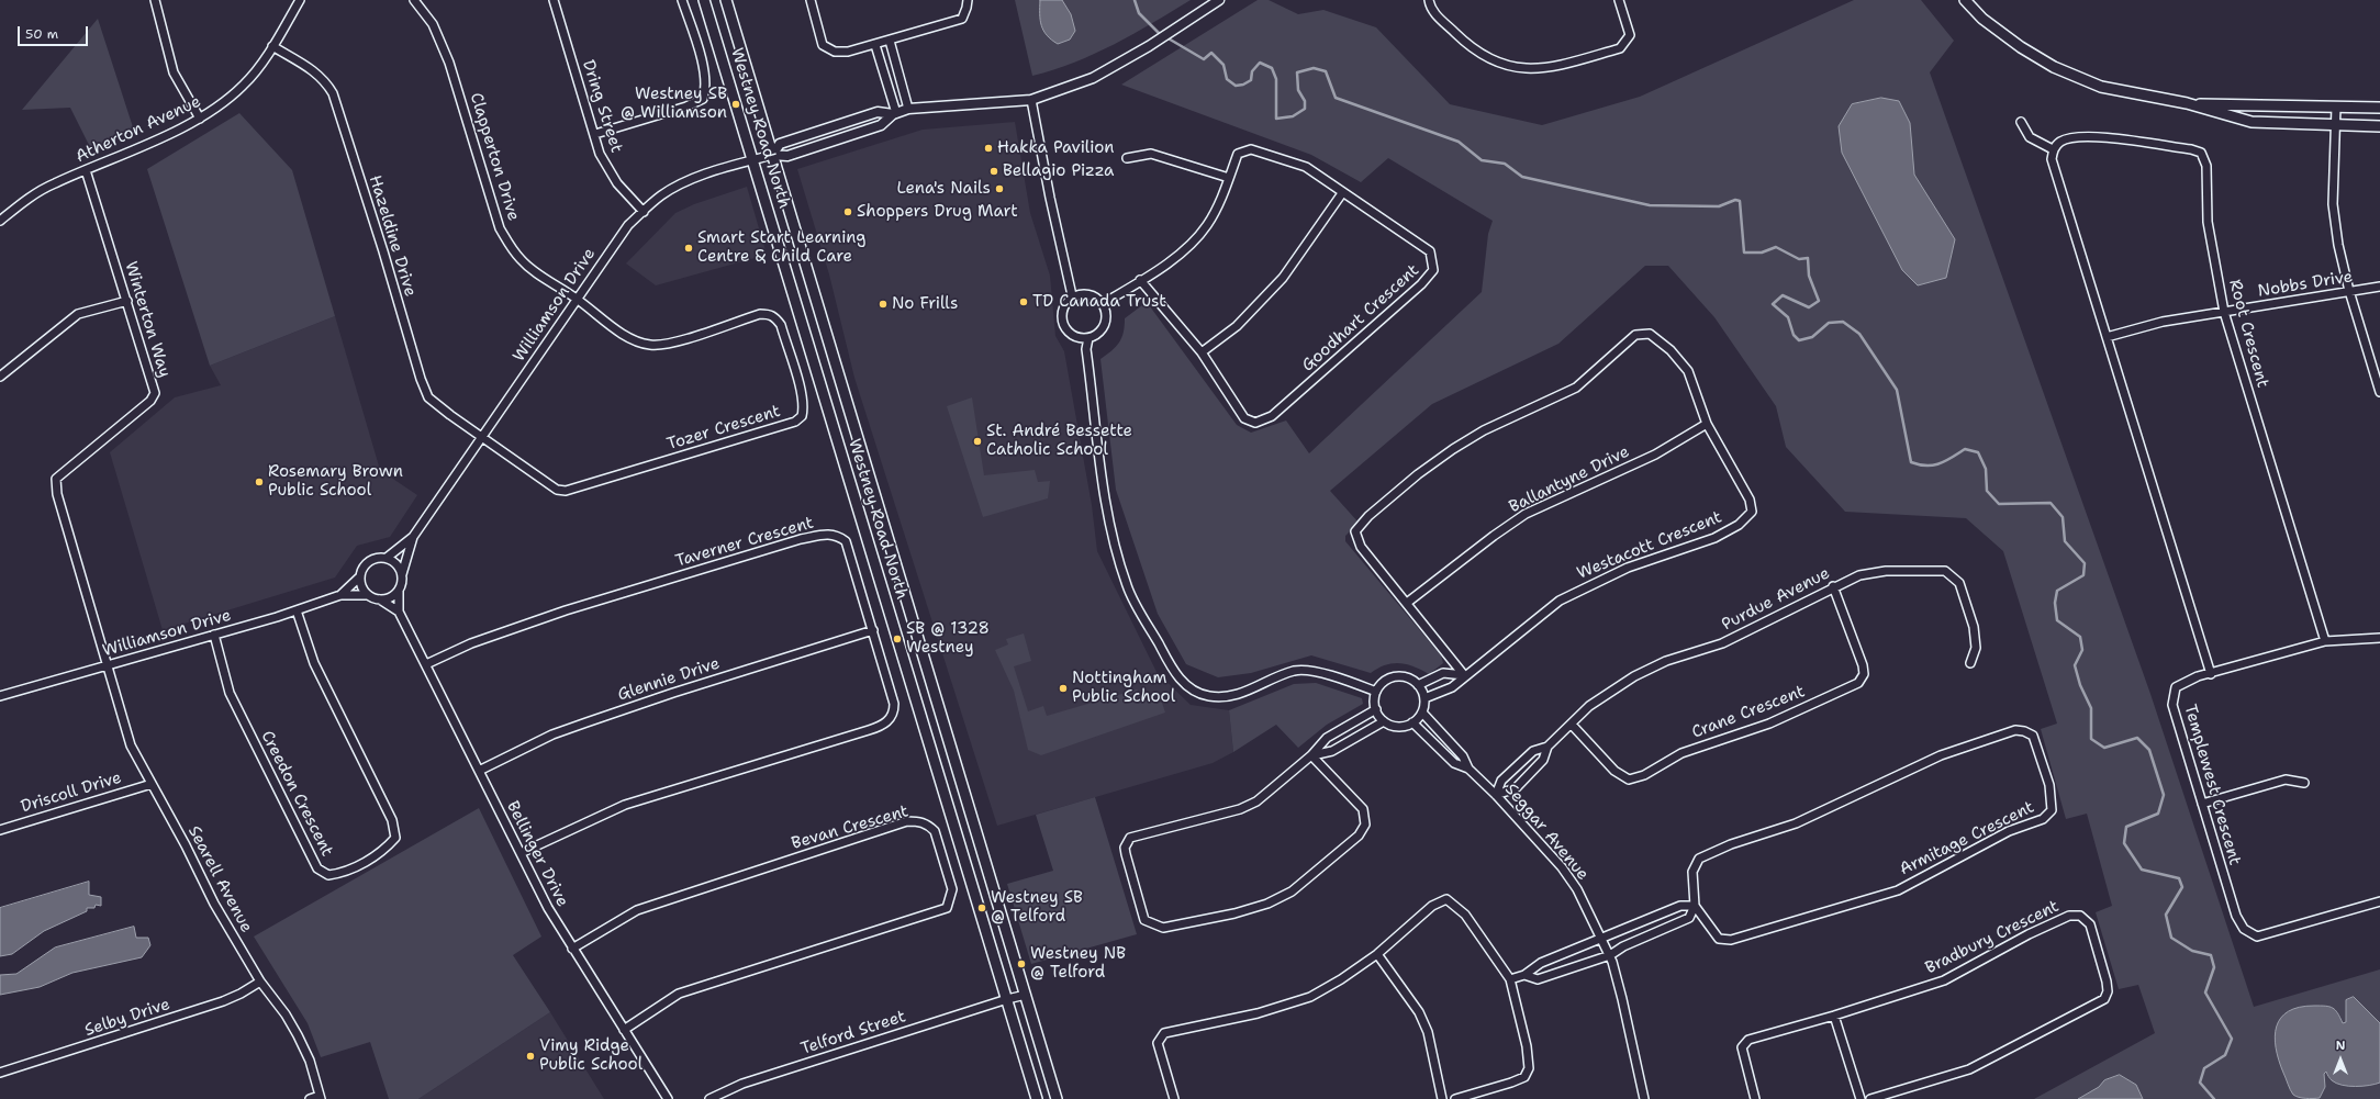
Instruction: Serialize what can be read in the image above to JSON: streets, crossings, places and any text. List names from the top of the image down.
{
  "streets": {
    "main road": ["Westney Road North"],
    "street": [
      "Dring Street",
      "Atherton Avenue",
      "Clapperton Drive",
      "Hazeldine Drive",
      "Nobbs Drive",
      "Williamson Drive",
      "Goodhart Crescent",
      "Winterton Way",
      "Root Crescent",
      "Tozer Crescent",
      "Ballantyne Drive",
      "Taverner Crescent",
      "Westacott Crescent",
      "Purdue Avenue",
      "Glennie Drive",
      "Crane Crescent",
      "Templewest Crescent",
      "Driscoll Drive",
      "Creedon Crescent",
      "Bevan Crescent",
      "Seggar Avenue",
      "Armitage Crescent",
      "Bellinger Drive",
      "Searell Avenue",
      "Bradbury Crescent",
      "Selby Drive",
      "Telford Street"
    ]
  },
  "crossings": [
    ["Dring Street", "Williamson Drive"],
    ["Westney Road North", "Williamson Drive"],
    ["Westney Road North", "Telford Street"],
    ["Atherton Avenue", "Hazeldine Drive"],
    ["Atherton Avenue", "Winterton Way"],
    ["Clapperton Drive", "Williamson Drive"],
    ["Clapperton Drive", "Tozer Crescent"],
    ["Hazeldine Drive", "Williamson Drive"],
    ["Hazeldine Drive", "Tozer Crescent"],
    ["Nobbs Drive", "Root Crescent"],
    ["Williamson Drive", "Winterton Way"],
    ["Williamson Drive", "Tozer Crescent"],
    ["Williamson Drive", "Creedon Crescent"],
    ["Williamson Drive", "Bellinger Drive"],
    ["Williamson Drive", "Searell Avenue"],
    ["Winterton Way", "Searell Avenue"],
    ["Root Crescent", "Templewest Crescent"],
    ["Ballantyne Drive", "Westacott Crescent"],
    ["Taverner Crescent", "Glennie Drive"],
    ["Taverner Crescent", "Bellinger Drive"],
    ["Westacott Crescent", "Seggar Avenue"],
    ["Purdue Avenue", "Crane Crescent"],
    ["Purdue Avenue", "Seggar Avenue"],
    ["Glennie Drive", "Bellinger Drive"],
    ["Driscoll Drive", "Searell Avenue"],
    ["Bevan Crescent", "Bellinger Drive"],
    ["Searell Avenue", "Selby Drive"]
  ],
  "places": [
    "Westney SB @ Williamson",
    "Hakka Pavilion",
    "Bellagio Pizza",
    "Lena's Nails",
    "Shoppers Drug Mart",
    "Smart Start Learning Centre & Child Care",
    "TD Canada Trust",
    "No Frills",
    "St. André Bessette Catholic School",
    "Rosemary Brown Public School",
    "SB @ 1328 Westney",
    "Nottingham Public School",
    "Westney SB @ Telford",
    "Westney NB @ Telford",
    "Vimy Ridge Public School"
  ],
  "scale_bar": "50 m",
  "north": "top"
}
